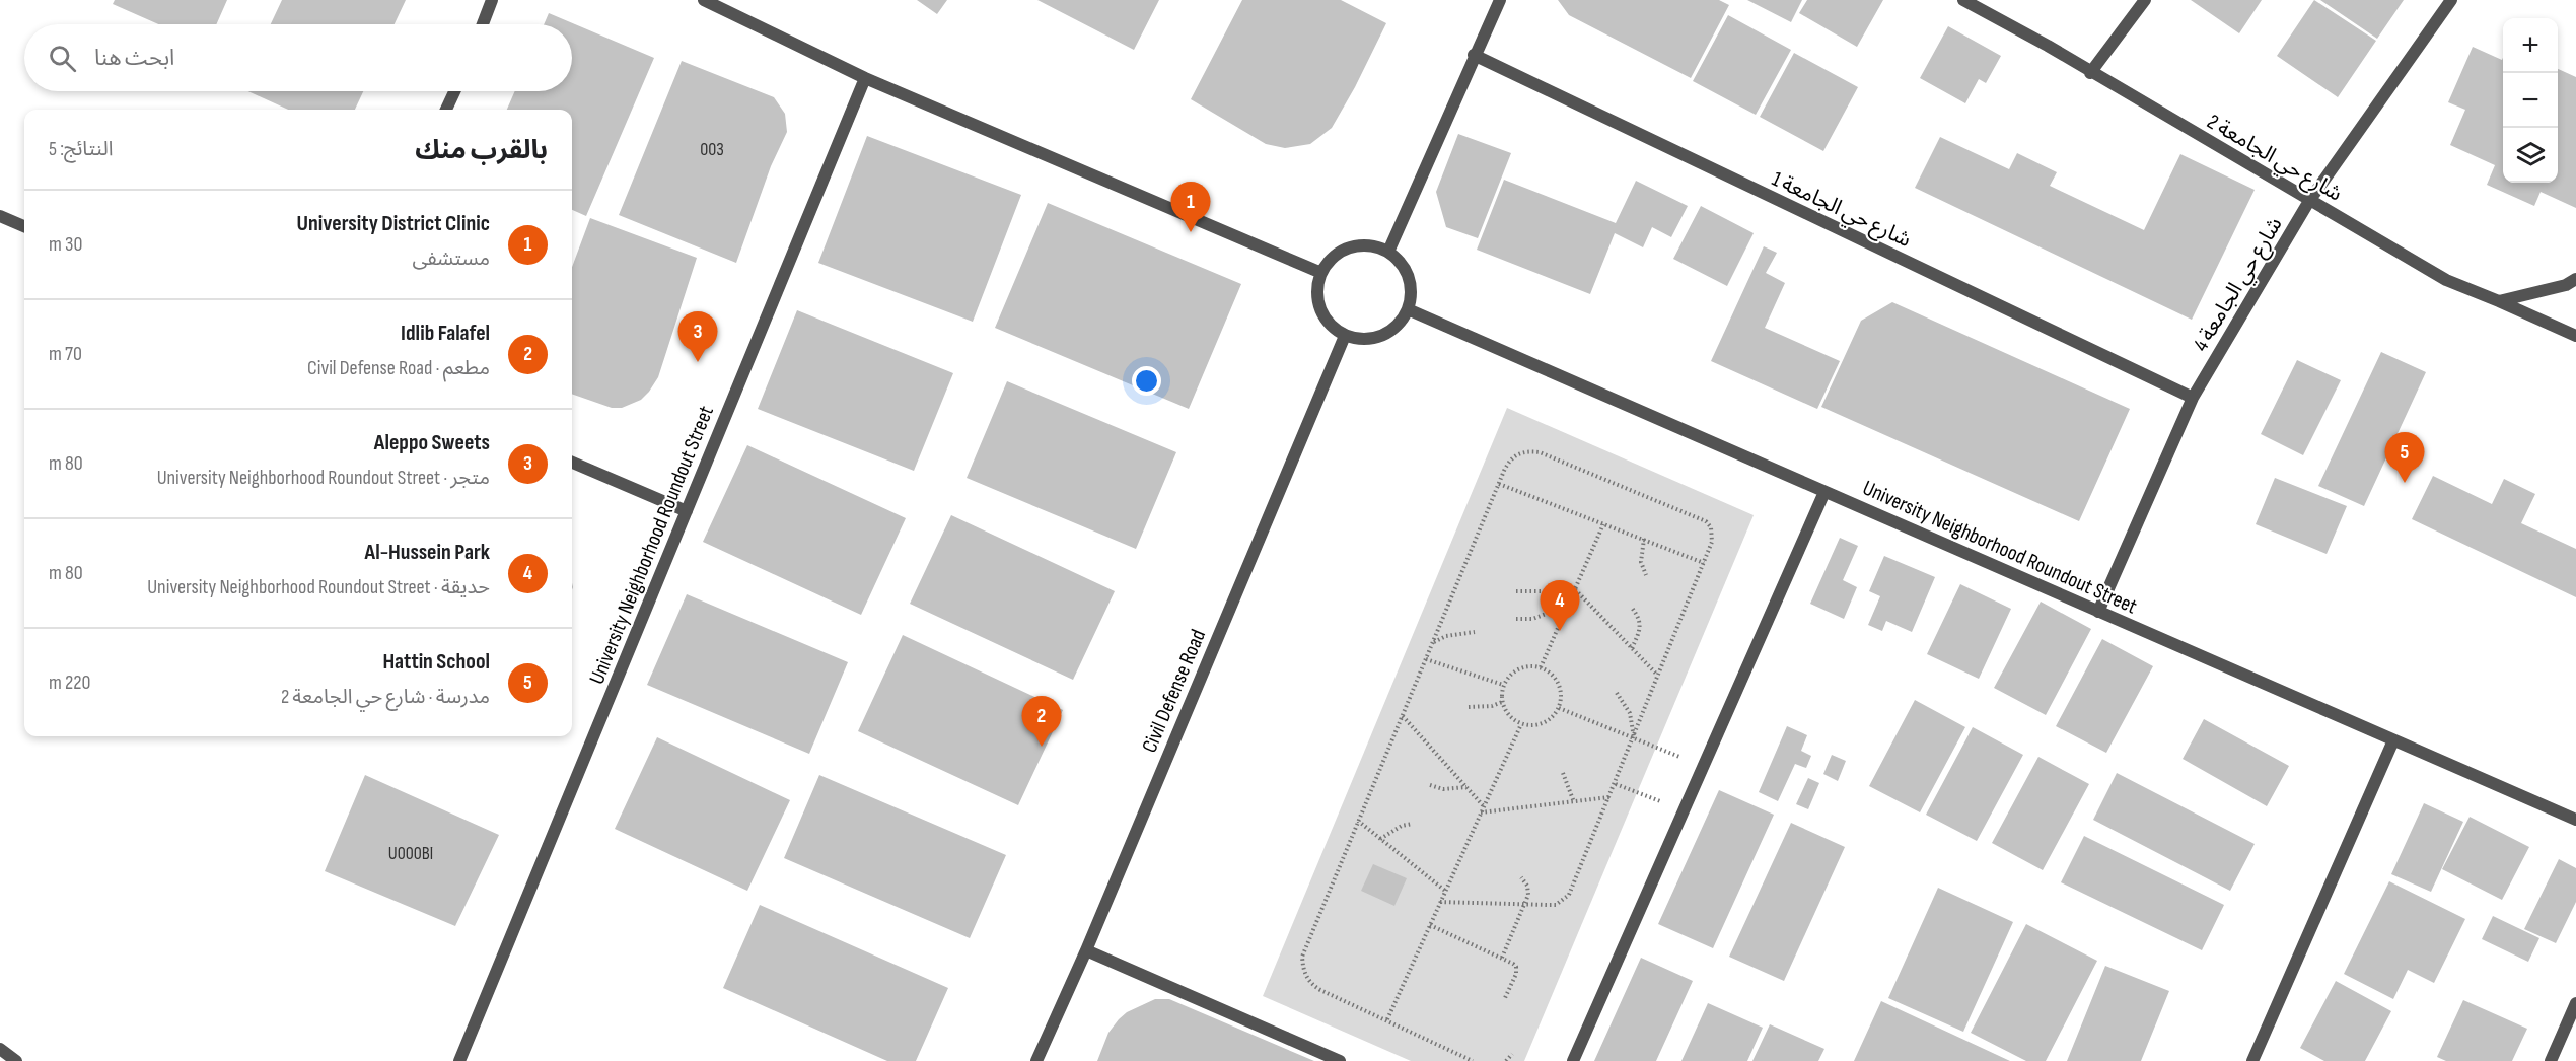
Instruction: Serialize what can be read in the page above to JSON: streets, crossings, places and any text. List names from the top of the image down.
{
  "streets": {
    "street": [
      "شارع حي الجامعة 2",
      "شارع حي الجامعة 1",
      "شارع حي الجامعة 4",
      "University Neighborhood Roundout Street",
      "Civil Defense Road"
    ]
  },
  "crossings": [
    ["شارع حي الجامعة 2", "شارع حي الجامعة 4"],
    ["شارع حي الجامعة 1", "شارع حي الجامعة 4"],
    ["شارع حي الجامعة 4", "University Neighborhood Roundout Street"],
    ["University Neighborhood Roundout Street", "Civil Defense Road"]
  ],
  "house_numbers": ["003", "U000Bl"],
  "page": {
    "map_buttons": ["+", "−"],
    "search": "ابحث هنا",
    "heading": ["بالقرب منك", "النتائج: 5"],
    "pins": [
      "1",
      "3",
      "5",
      "4",
      "2"
    ],
    "list": [
      {
        "mark": "1",
        "name": "University District Clinic",
        "note": "مستشفى",
        "value": "30 m"
      },
      {
        "mark": "2",
        "name": "Idlib Falafel",
        "note": "مطعم · Civil Defense Road",
        "value": "70 m"
      },
      {
        "mark": "3",
        "name": "Aleppo Sweets",
        "note": "متجر · University Neighborhood Roundout Street",
        "value": "80 m"
      },
      {
        "mark": "4",
        "name": "Al-Hussein Park",
        "note": "حديقة · University Neighborhood Roundout Street",
        "value": "80 m"
      },
      {
        "mark": "5",
        "name": "Hattin School",
        "note": "مدرسة · شارع حي الجامعة 2",
        "value": "220 m"
      }
    ]
  }
}
